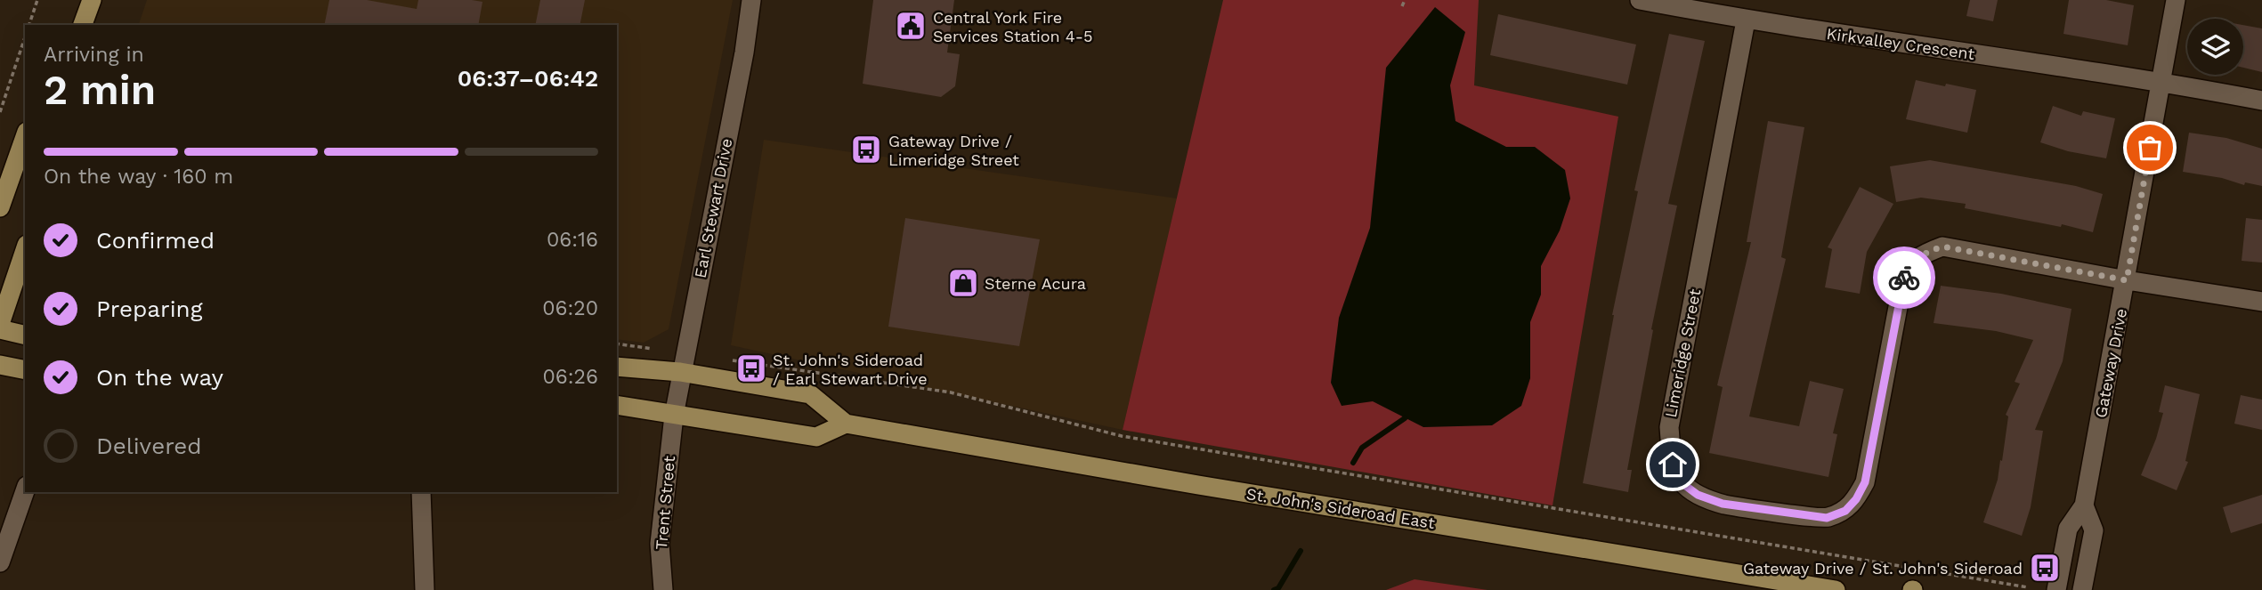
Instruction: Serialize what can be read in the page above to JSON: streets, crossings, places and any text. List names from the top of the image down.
{
  "streets": {
    "main road": ["St. John's Sideroad East"],
    "street": [
      "Kirkvalley Crescent",
      "Earl Stewart Drive",
      "Limeridge Street",
      "Gateway Drive",
      "Trent Street"
    ]
  },
  "crossings": [
    ["Kirkvalley Crescent", "Limeridge Street"],
    ["Kirkvalley Crescent", "Gateway Drive"],
    ["Earl Stewart Drive", "Trent Street"],
    ["Earl Stewart Drive", "St. John's Sideroad East"],
    ["Limeridge Street", "Gateway Drive"]
  ],
  "places": {
    "public building": ["Central York Fire Services Station 4-5"],
    "bus stop": ["Gateway Drive / Limeridge Street", "St. John's Sideroad / Earl Stewart Drive", "Gateway Drive / St. John's Sideroad"],
    "shop": ["Sterne Acura"]
  },
  "page": {
    "heading": ["2 min", "Arriving in", "06:37–06:42"],
    "bar": "On the way · 160 m",
    "list": [
      ["Confirmed", "06:16"],
      ["Preparing", "06:20"],
      ["On the way", "06:26"],
      "Delivered"
    ]
  }
}
